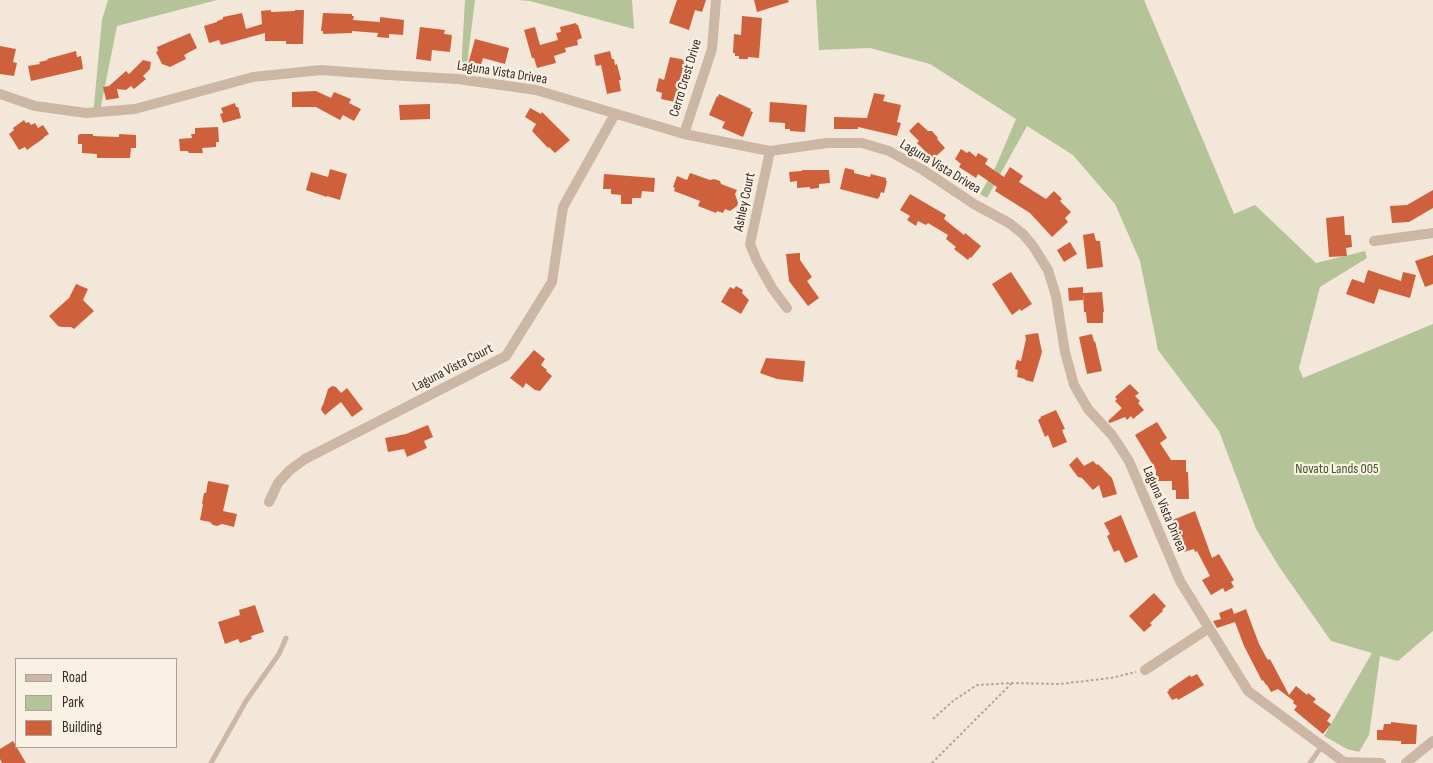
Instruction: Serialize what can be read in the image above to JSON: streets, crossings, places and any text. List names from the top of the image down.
{
  "streets": {
    "street": [
      "Laguna Vista Drivea",
      "Cerro Crest Drive",
      "Ashley Court",
      "Laguna Vista Court"
    ]
  },
  "crossings": [
    ["Laguna Vista Drivea", "Cerro Crest Drive"],
    ["Laguna Vista Drivea", "Ashley Court"],
    ["Laguna Vista Drivea", "Laguna Vista Court"]
  ],
  "parks": ["Novato Lands 005"],
  "legend": ["Road", "Park", "Building"]
}
